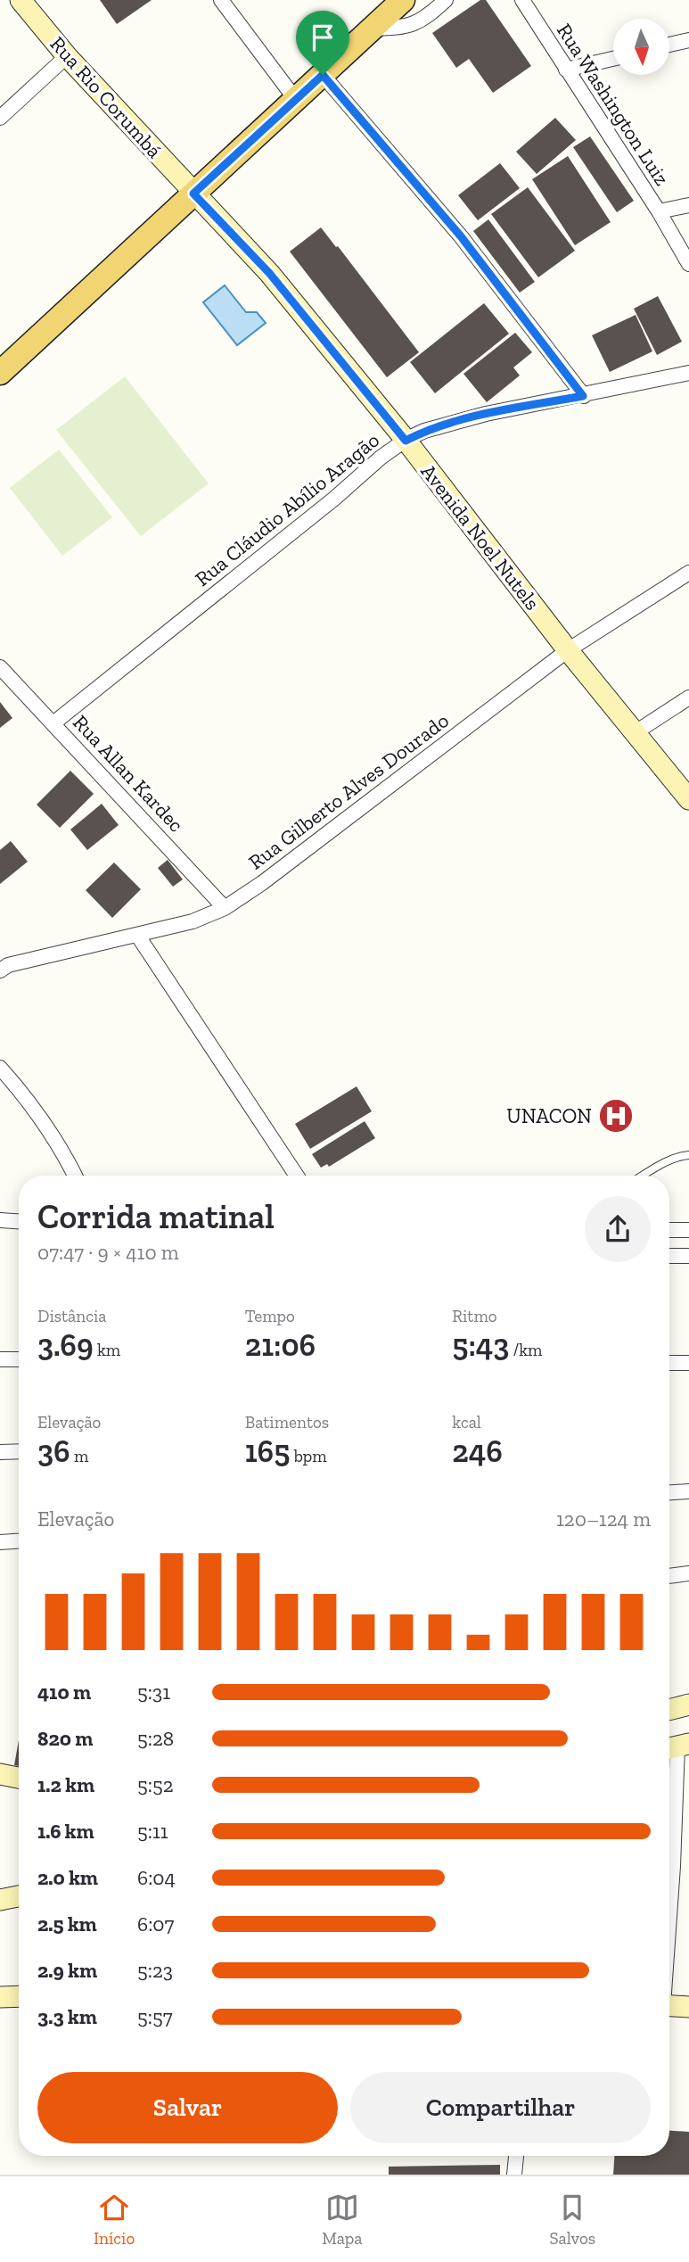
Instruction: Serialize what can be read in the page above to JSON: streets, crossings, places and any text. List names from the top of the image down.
{
  "streets": {
    "street": [
      "Rua Rio Corumbá",
      "Rua Washington Luiz",
      "Rua Cláudio Abílio Aragão",
      "Avenida Noel Nutels",
      "Rua Allan Kardec",
      "Rua Gilberto Alves Dourado"
    ]
  },
  "crossings": [
    ["Rua Rio Corumbá", "Avenida Noel Nutels"],
    ["Rua Cláudio Abílio Aragão", "Avenida Noel Nutels"],
    ["Rua Cláudio Abílio Aragão", "Rua Allan Kardec"],
    ["Avenida Noel Nutels", "Rua Gilberto Alves Dourado"],
    ["Rua Allan Kardec", "Rua Gilberto Alves Dourado"]
  ],
  "places": {
    "hospital": ["UNACON"]
  },
  "north": "bottom",
  "page": {
    "heading": ["Corrida matinal", "07:47 · 9 × 410 m"],
    "stats": [
      ["Distância", "3.69 km"],
      ["Tempo", "21:06"],
      ["Ritmo", "5:43 /km"],
      ["Elevação", "36 m"],
      ["Batimentos", "165 bpm"],
      ["kcal", "246"]
    ],
    "chart": ["Elevação", "120–124 m"],
    "list": [
      {
        "name": "410 m",
        "note": "5:31"
      },
      {
        "name": "820 m",
        "note": "5:28"
      },
      {
        "name": "1.2 km",
        "note": "5:52"
      },
      {
        "name": "1.6 km",
        "note": "5:11"
      },
      {
        "name": "2.0 km",
        "note": "6:04"
      },
      {
        "name": "2.5 km",
        "note": "6:07"
      },
      {
        "name": "2.9 km",
        "note": "5:23"
      },
      {
        "name": "3.3 km",
        "note": "5:57"
      }
    ],
    "buttons": ["Salvar", "Compartilhar"],
    "tabs": ["Início", "Mapa", "Salvos"]
  }
}
